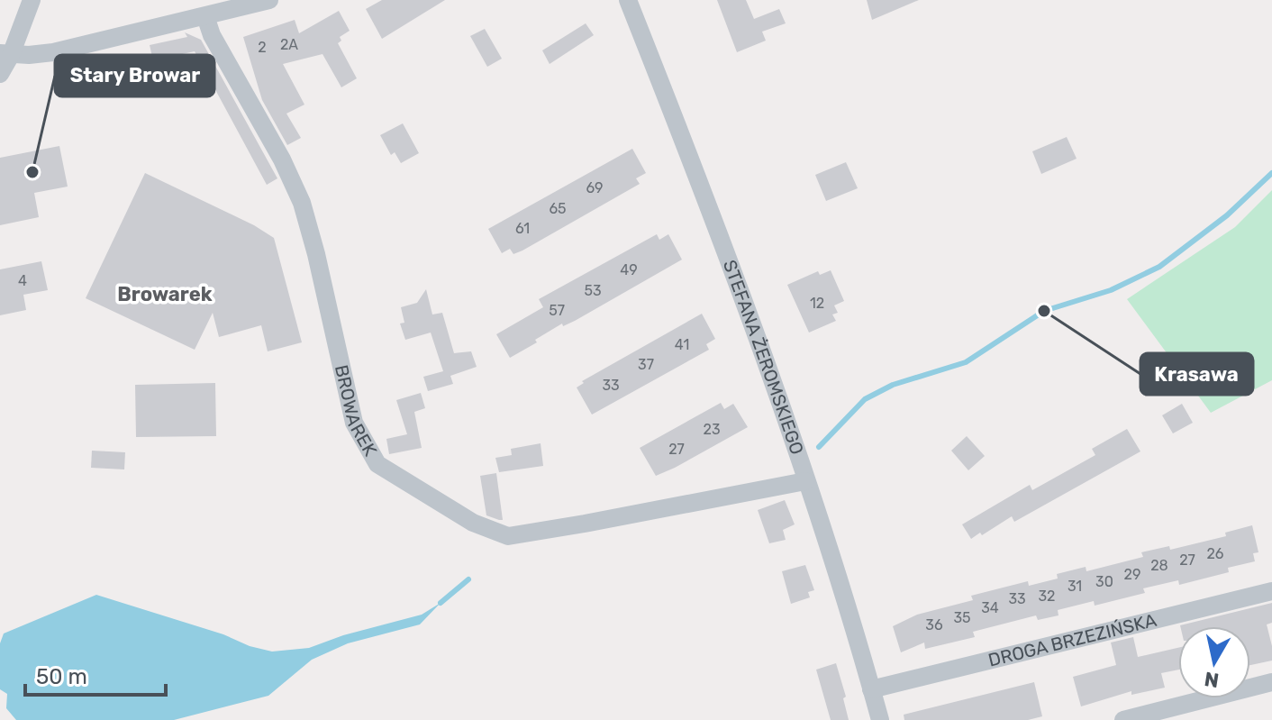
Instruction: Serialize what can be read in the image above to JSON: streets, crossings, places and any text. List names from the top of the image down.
{
  "streets": {
    "street": ["STEFANA ŻEROMSKIEGO", "BROWAREK", "DROGA BRZEZIŃSKA"]
  },
  "crossings": [
    ["STEFANA ŻEROMSKIEGO", "BROWAREK"],
    ["STEFANA ŻEROMSKIEGO", "DROGA BRZEZIŃSKA"]
  ],
  "districts": ["Browarek"],
  "places": ["Stary Browar", "Krasawa"],
  "house_numbers": [
    "2A",
    "2",
    "69",
    "65",
    "61",
    "49",
    "4",
    "53",
    "12",
    "57",
    "41",
    "37",
    "33",
    "23",
    "27",
    "26",
    "27",
    "28",
    "29",
    "30",
    "31",
    "32",
    "33",
    "34",
    "35",
    "36"
  ],
  "scale_bar": "50 m",
  "north": "bottom"
}
